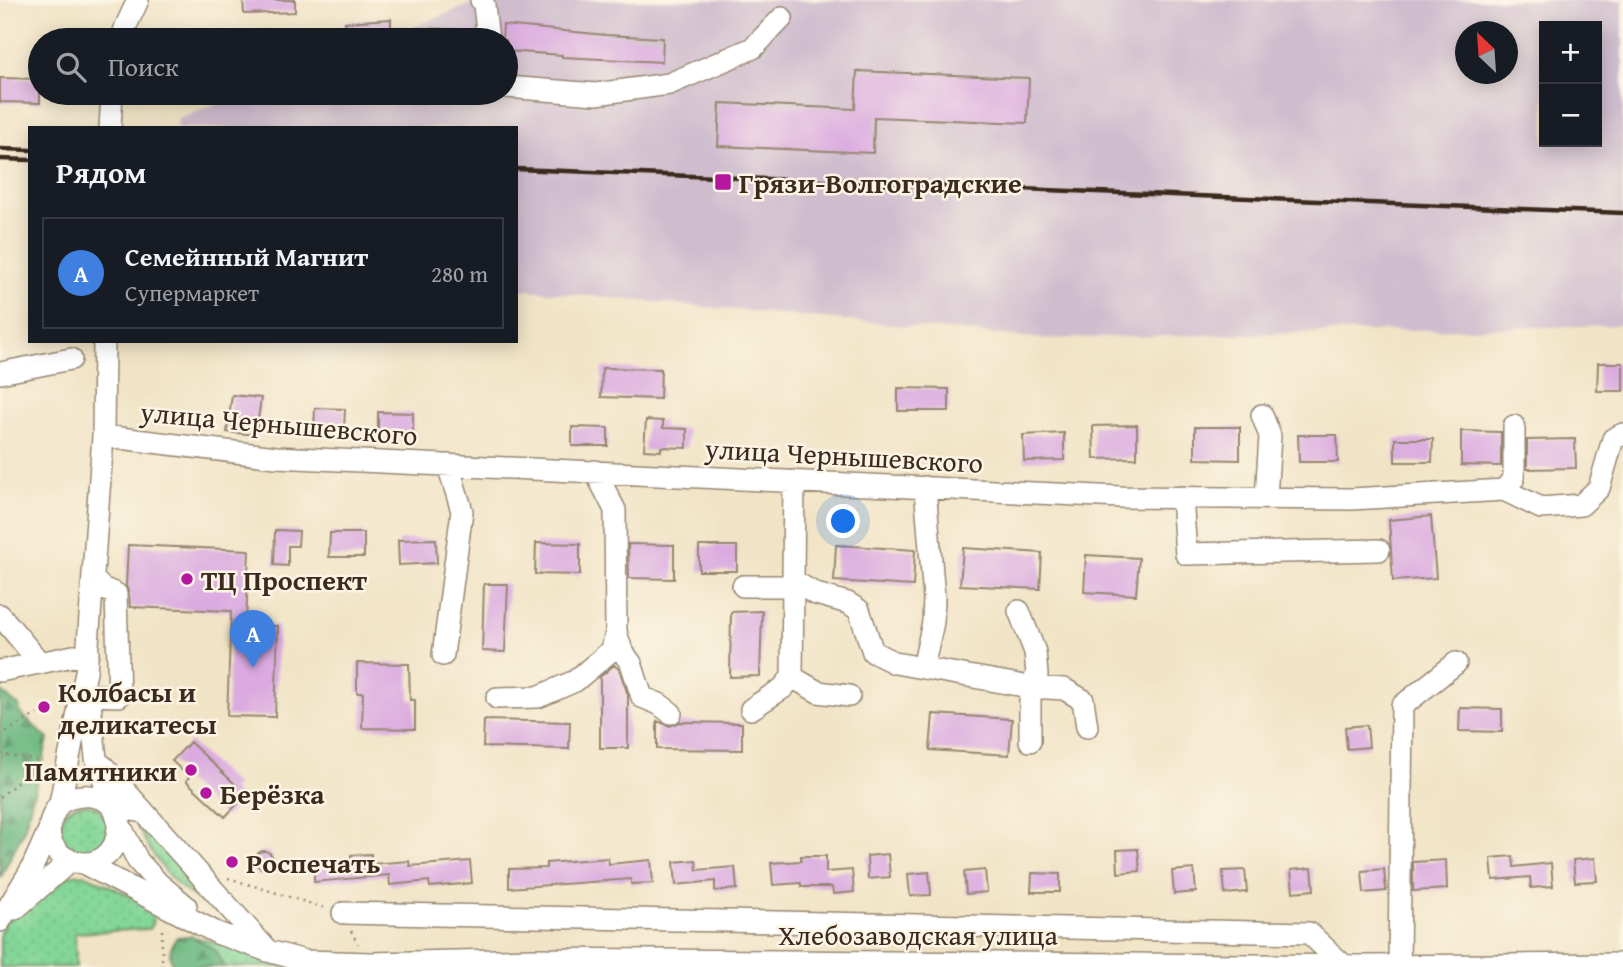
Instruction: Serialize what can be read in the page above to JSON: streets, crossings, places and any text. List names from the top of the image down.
{
  "streets": {
    "street": ["улица Чернышевского", "Хлебозаводская улица"]
  },
  "places": {
    "transit": ["Грязи-Волгоградские"],
    "other": [
      "ТЦ Проспект",
      "Колбасы и деликатесы",
      "Памятники",
      "Берёзка",
      "Роспечать"
    ]
  },
  "north": "top left",
  "page": {
    "map_buttons": ["+", "−"],
    "search": "Поиск",
    "heading": "Рядом",
    "list": [
      {
        "mark": "A",
        "name": "Семейнный Магнит",
        "note": "Супермаркет",
        "value": "280 m"
      }
    ],
    "pins": "A"
  }
}
